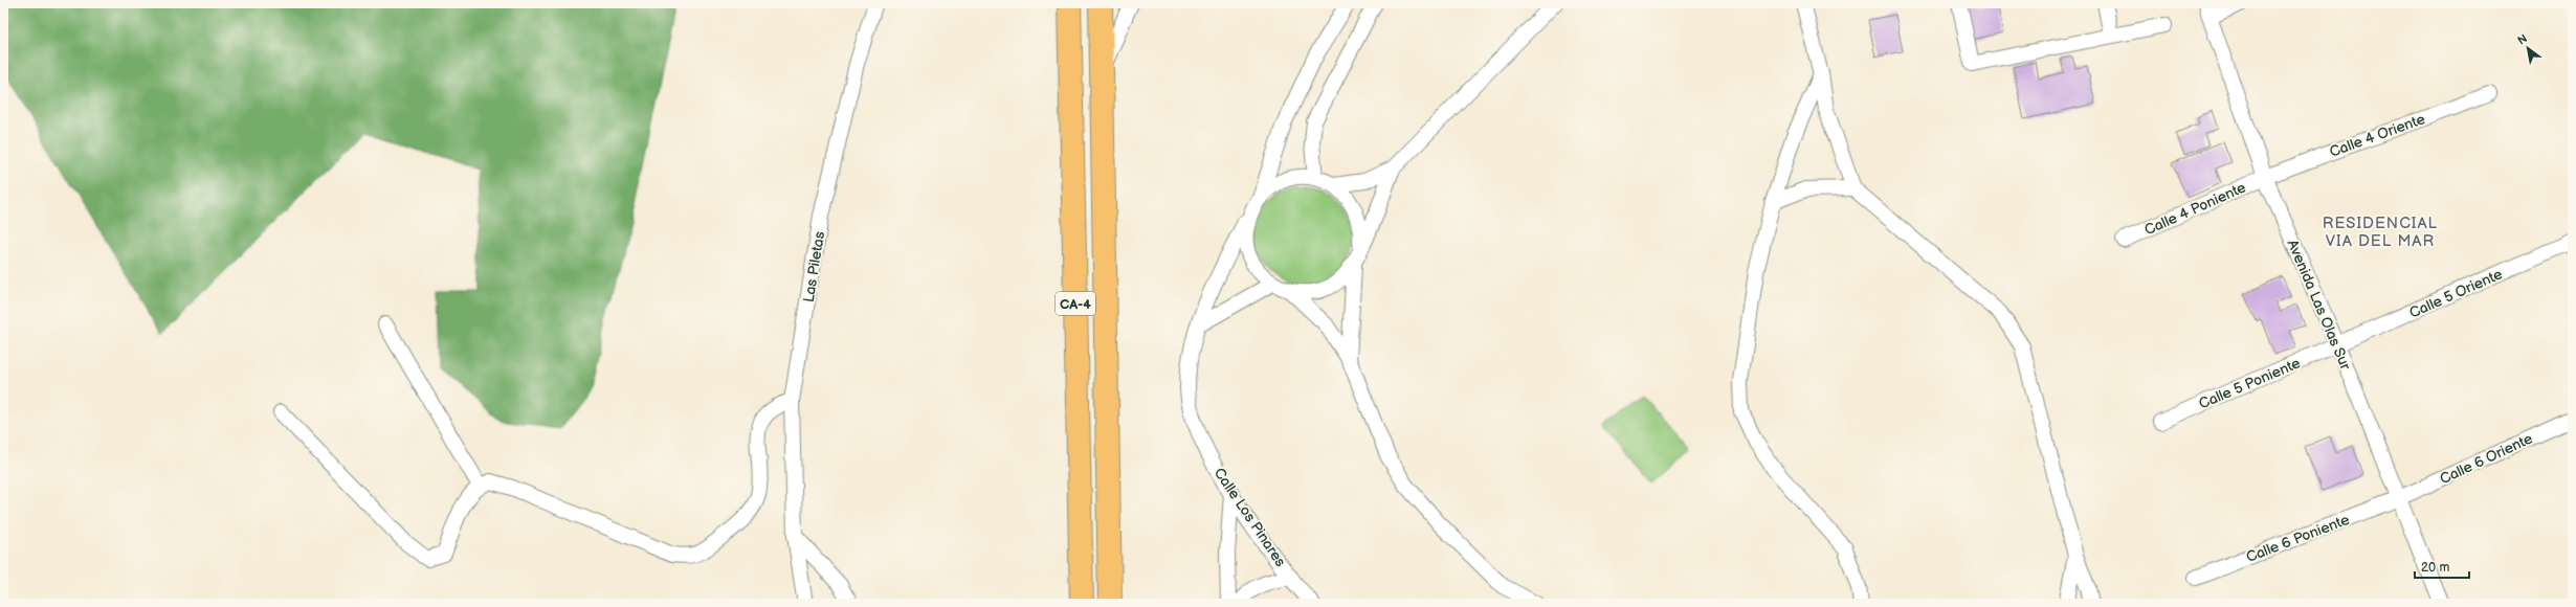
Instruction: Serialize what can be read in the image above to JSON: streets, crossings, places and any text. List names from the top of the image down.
{
  "streets": {
    "highway": ["CA-4"],
    "street": [
      "Calle 4 Oriente",
      "Calle 4 Poniente",
      "Las Piletas",
      "Calle 5 Oriente",
      "Avenida Las Olas Sur",
      "Calle 5 Poniente",
      "Calle 6 Oriente",
      "Calle Los Pinares",
      "Calle 6 Poniente"
    ]
  },
  "crossings": [
    ["Calle 4 Oriente", "Calle 4 Poniente"],
    ["Calle 4 Oriente", "Avenida Las Olas Sur"],
    ["Calle 4 Poniente", "Avenida Las Olas Sur"],
    ["Calle 5 Oriente", "Avenida Las Olas Sur"],
    ["Calle 5 Oriente", "Calle 5 Poniente"],
    ["Avenida Las Olas Sur", "Calle 5 Poniente"],
    ["Avenida Las Olas Sur", "Calle 6 Oriente"],
    ["Avenida Las Olas Sur", "Calle 6 Poniente"],
    ["Calle 6 Oriente", "Calle 6 Poniente"]
  ],
  "districts": ["RESIDENCIAL VIA DEL MAR"],
  "scale_bar": "20 m",
  "north": "top left"
}
